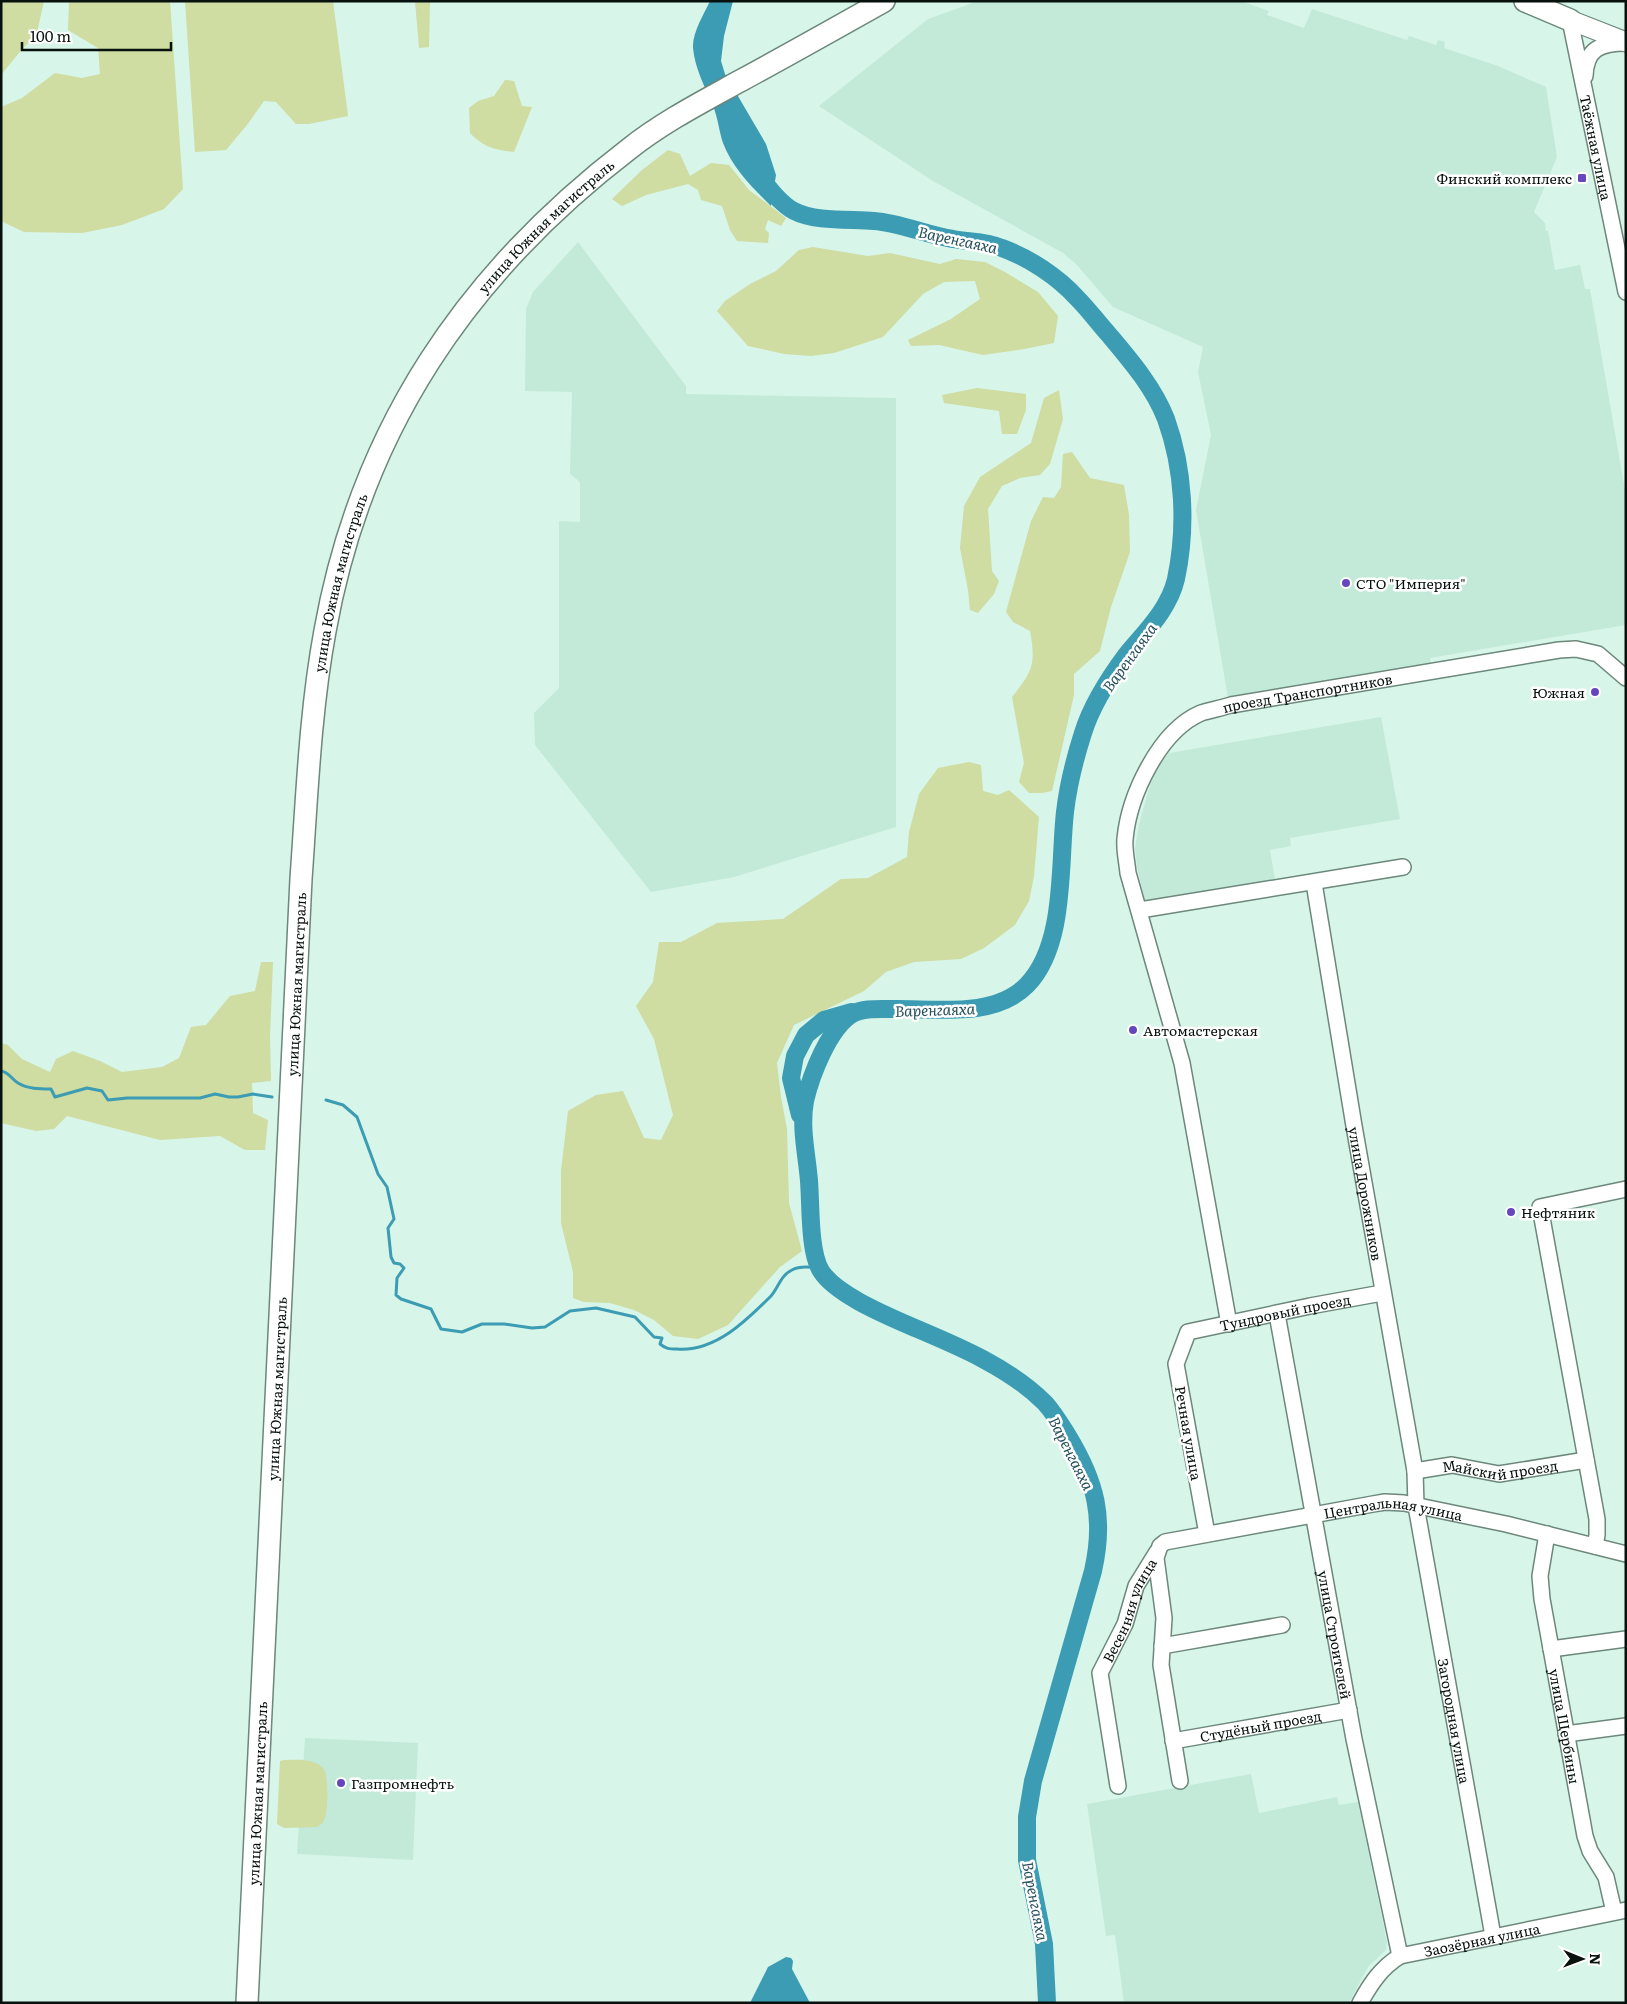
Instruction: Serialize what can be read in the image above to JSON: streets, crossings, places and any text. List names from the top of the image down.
{
  "streets": {
    "highway": ["улица Южная магистраль"],
    "street": [
      "Таёжная улица",
      "проезд Транспортников",
      "улица Дорожников",
      "Тундровый проезд",
      "Речная улица",
      "Майский проезд",
      "Центральная улица",
      "Весенняя улица",
      "улица Строителей",
      "Загородная улица",
      "Студёный проезд",
      "улица Щербины",
      "Заозёрная улица"
    ]
  },
  "crossings": [
    ["проезд Транспортников", "Тундровый проезд"],
    ["улица Дорожников", "Тундровый проезд"],
    ["улица Дорожников", "Майский проезд"],
    ["улица Дорожников", "Центральная улица"],
    ["улица Дорожников", "Загородная улица"],
    ["Тундровый проезд", "Речная улица"],
    ["Тундровый проезд", "улица Строителей"],
    ["Речная улица", "Центральная улица"],
    ["Центральная улица", "Весенняя улица"],
    ["Центральная улица", "улица Строителей"],
    ["Центральная улица", "Загородная улица"],
    ["Центральная улица", "улица Щербины"],
    ["улица Строителей", "Студёный проезд"],
    ["улица Строителей", "Заозёрная улица"],
    ["Загородная улица", "Заозёрная улица"],
    ["улица Щербины", "Заозёрная улица"]
  ],
  "water": ["Варенгаяха"],
  "places": {
    "transit": ["Финский комплекс"],
    "other": [
      "СТО \"Империя\"",
      "Южная",
      "Автомастерская",
      "Нефтяник",
      "Газпромнефть"
    ]
  },
  "scale_bar": "100 m",
  "north": "right"
}
